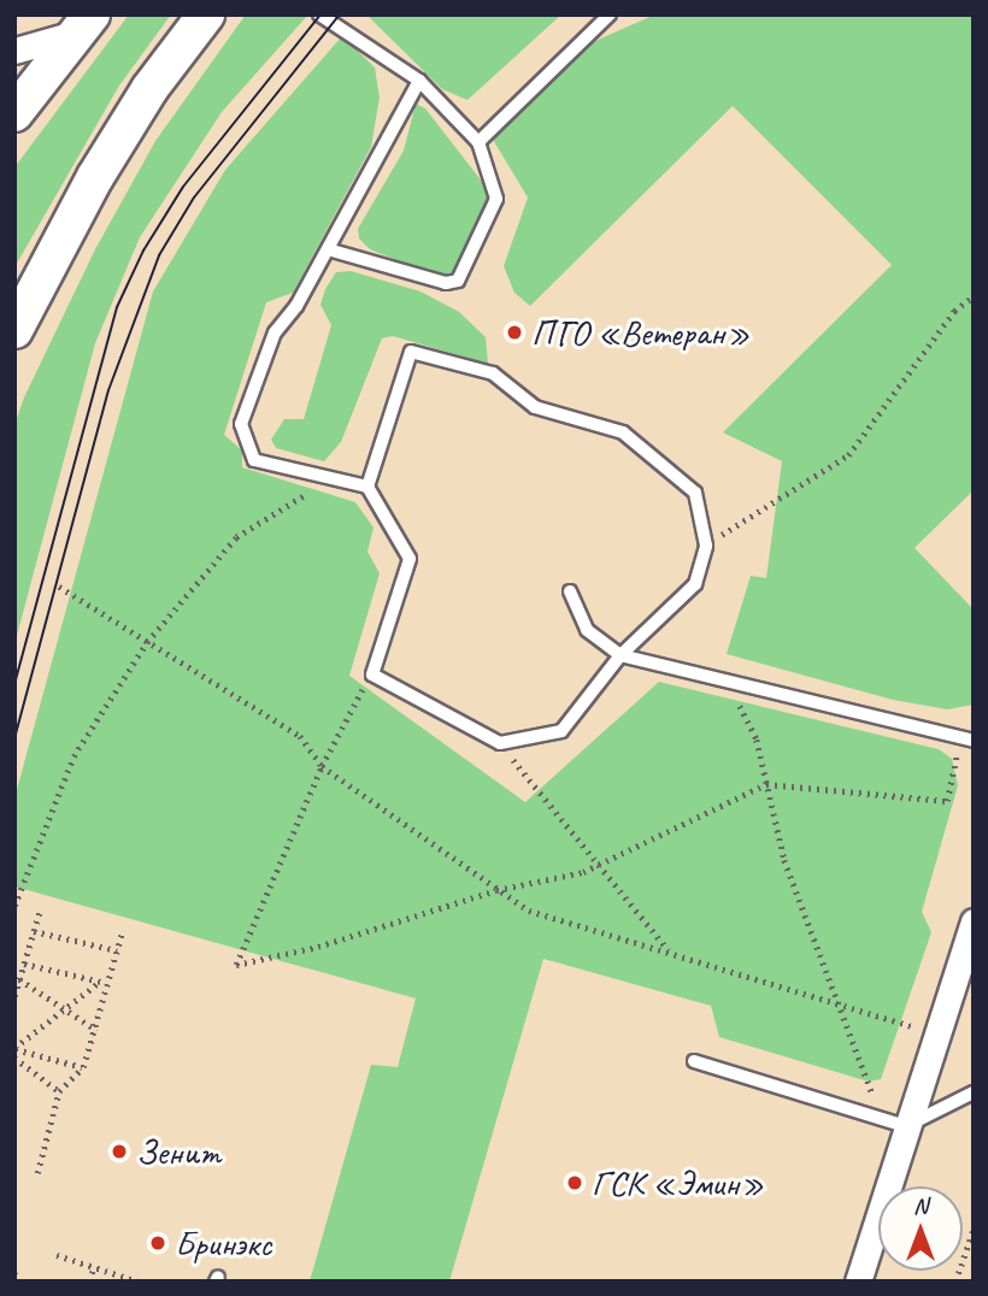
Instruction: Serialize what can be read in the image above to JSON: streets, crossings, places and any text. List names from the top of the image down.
{
  "places": [
    "ПГО «Ветеран»",
    "Зенит",
    "ГСК «Эмин»",
    "Бринэкс"
  ],
  "north": "top"
}
